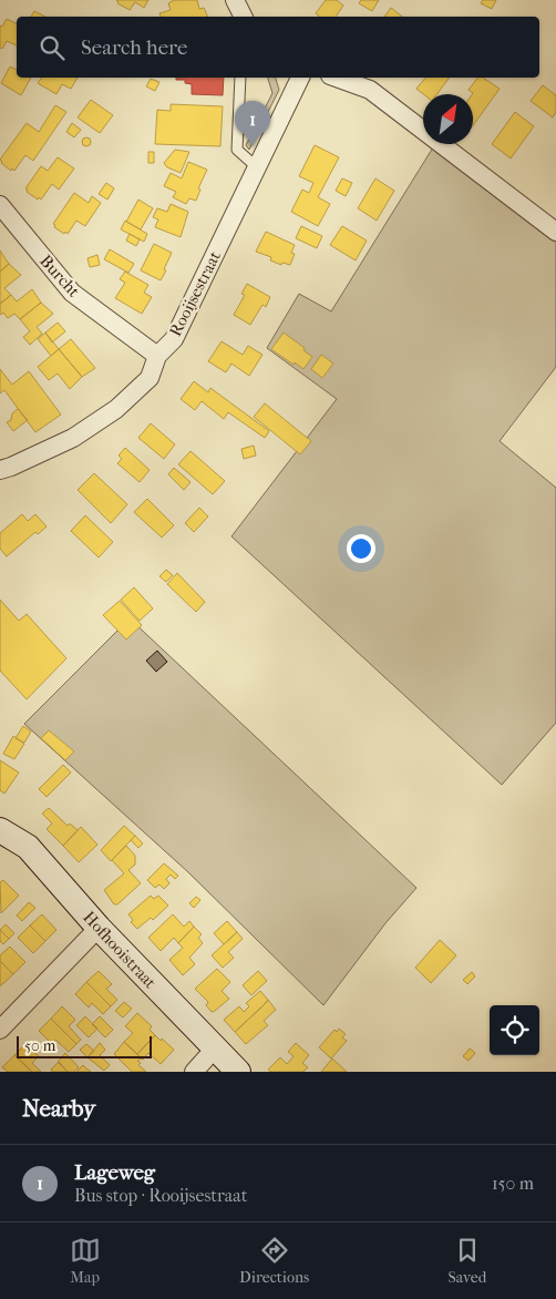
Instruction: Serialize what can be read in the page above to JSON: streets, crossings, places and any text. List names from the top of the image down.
{
  "streets": {
    "street": ["Burcht", "Rooijsestraat", "Hofhooistraat"]
  },
  "crossings": [
    ["Burcht", "Rooijsestraat"]
  ],
  "scale_bar": "50 m",
  "north": "top right",
  "page": {
    "search": "Search here",
    "pins": "1",
    "scale": "50 m",
    "heading": "Nearby",
    "list": [
      {
        "mark": "1",
        "name": "Lageweg",
        "note": "Bus stop · Rooijsestraat",
        "value": "150 m"
      }
    ],
    "nav": ["Map", "Directions", "Saved"]
  }
}
